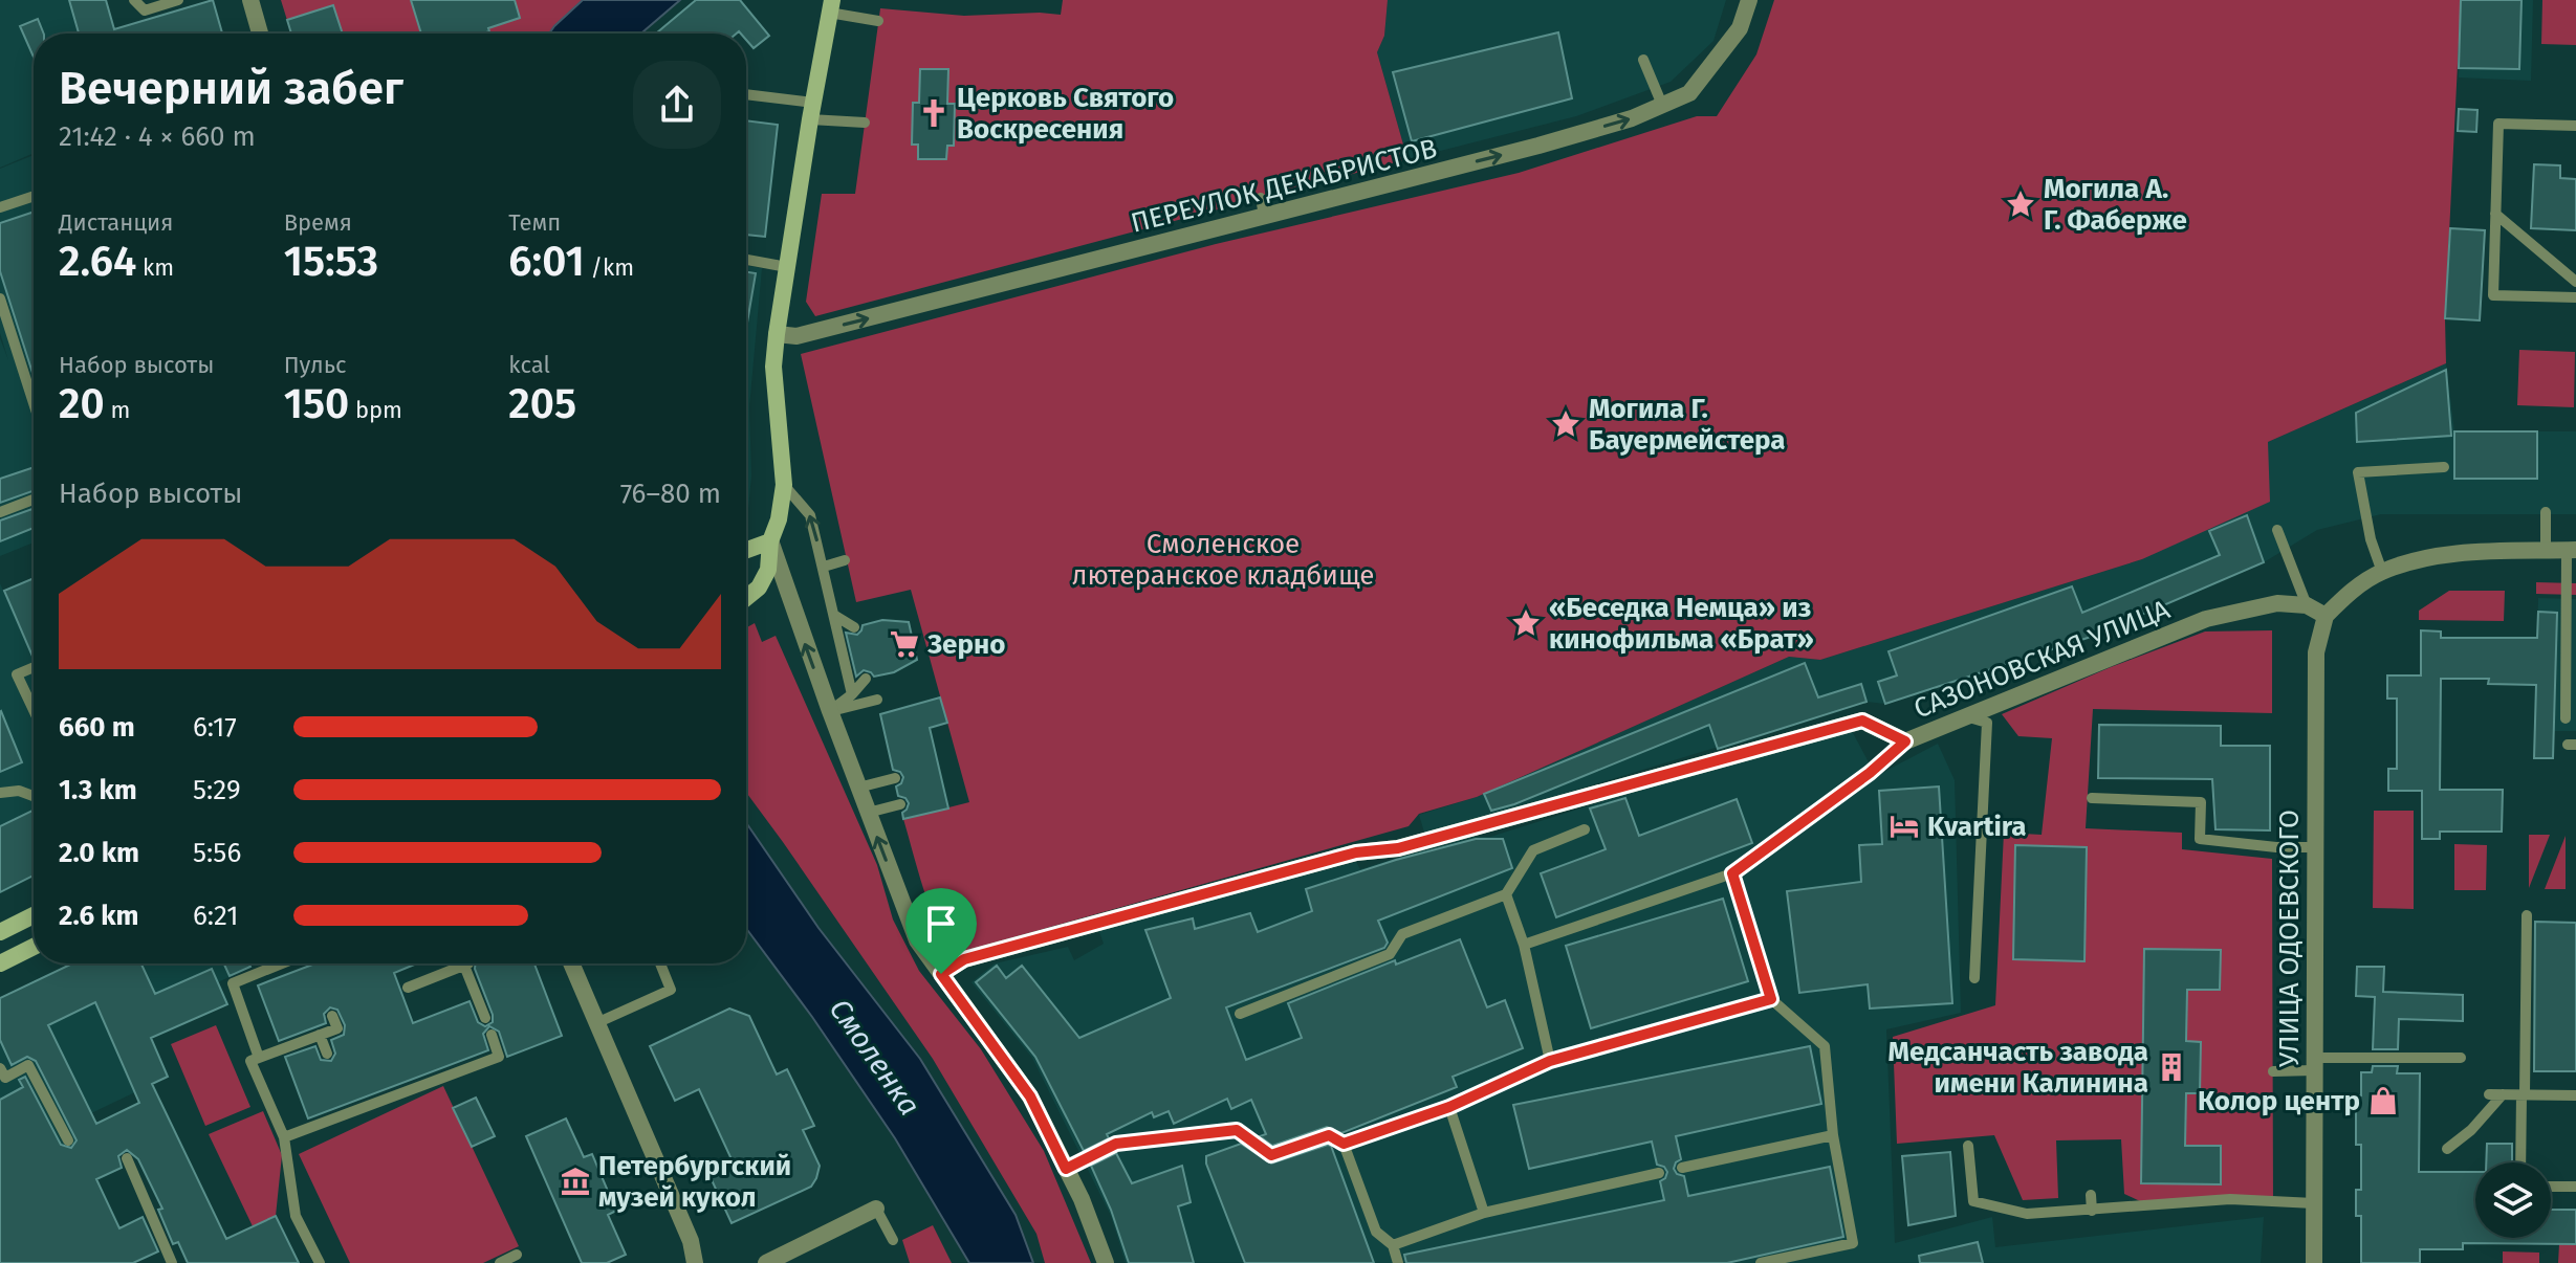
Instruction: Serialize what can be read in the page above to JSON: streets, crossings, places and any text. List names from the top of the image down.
{
  "streets": {
    "street": ["ПЕРЕУЛОК ДЕКАБРИСТОВ", "САЗОНОВСКАЯ УЛИЦА", "УЛИЦА ОДОЕВСКОГО"]
  },
  "crossings": [
    ["САЗОНОВСКАЯ УЛИЦА", "УЛИЦА ОДОЕВСКОГО"]
  ],
  "one_way": ["ПЕРЕУЛОК ДЕКАБРИСТОВ"],
  "water": ["Смоленка"],
  "parks": ["Смоленское лютеранское кладбище"],
  "places": {
    "church": ["Церковь Святого Воскресения"],
    "place": ["Могила А. Г. Фаберже", "Могила Г. Бауермейстера", "«Беседка Немца» из кинофильма «Брат»"],
    "supermarket": ["Зерно"],
    "hotel": ["Kvartira"],
    "building": ["Медсанчасть завода имени Калинина"],
    "shop": ["Колор центр"],
    "museum": ["Петербургский музей кукол"]
  },
  "page": {
    "heading": ["Вечерний забег", "21:42 · 4 × 660 m"],
    "stats": [
      ["Дистанция", "2.64 km"],
      ["Время", "15:53"],
      ["Темп", "6:01 /km"],
      ["Набор высоты", "20 m"],
      ["Пульс", "150 bpm"],
      ["kcal", "205"]
    ],
    "chart": ["Набор высоты", "76–80 m"],
    "list": [
      {
        "name": "660 m",
        "note": "6:17"
      },
      {
        "name": "1.3 km",
        "note": "5:29"
      },
      {
        "name": "2.0 km",
        "note": "5:56"
      },
      {
        "name": "2.6 km",
        "note": "6:21"
      }
    ]
  }
}
